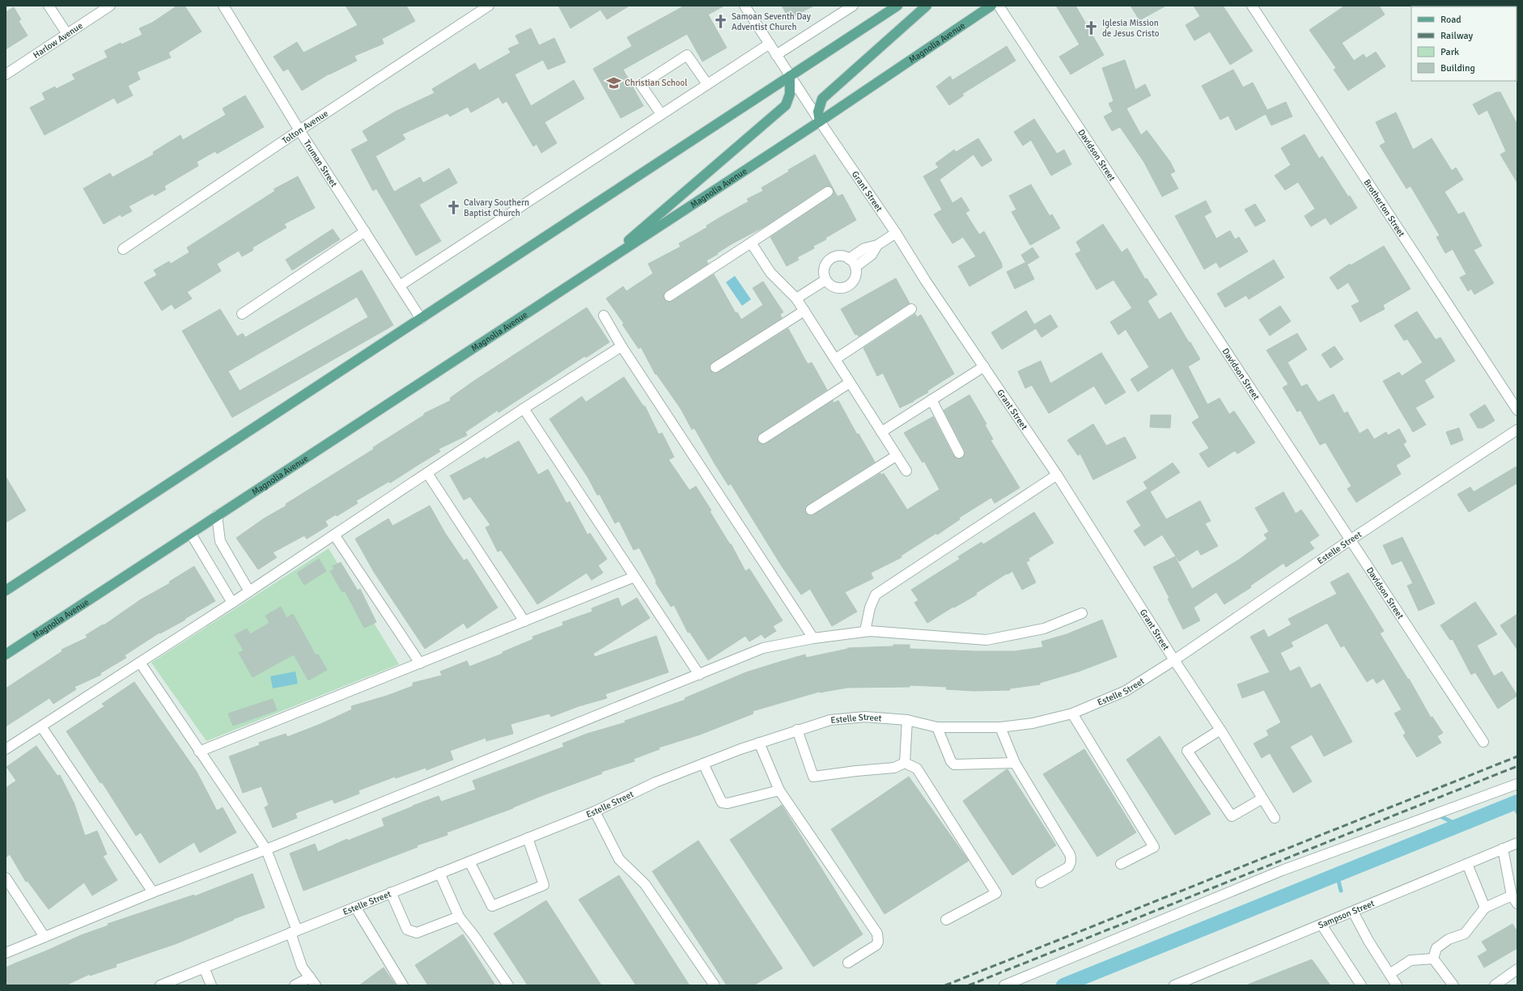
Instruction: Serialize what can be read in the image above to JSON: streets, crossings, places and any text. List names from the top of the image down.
{
  "streets": {
    "main road": ["Magnolia Avenue"],
    "street": [
      "Harlow Avenue",
      "Tolton Avenue",
      "Davidson Street",
      "Truman Street",
      "Grant Street",
      "Brotherton Street",
      "Estelle Street",
      "Sampson Street"
    ]
  },
  "crossings": [
    ["Magnolia Avenue", "Grant Street"],
    ["Tolton Avenue", "Truman Street"],
    ["Davidson Street", "Estelle Street"],
    ["Grant Street", "Estelle Street"]
  ],
  "places": {
    "church": ["Samoan Seventh Day Adventist Church", "Iglesia Mission de Jesus Cristo", "Calvary Southern Baptist Church"],
    "school or university": ["Christian School"]
  },
  "legend": [
    "Road",
    "Railway",
    "Park",
    "Building"
  ]
}
